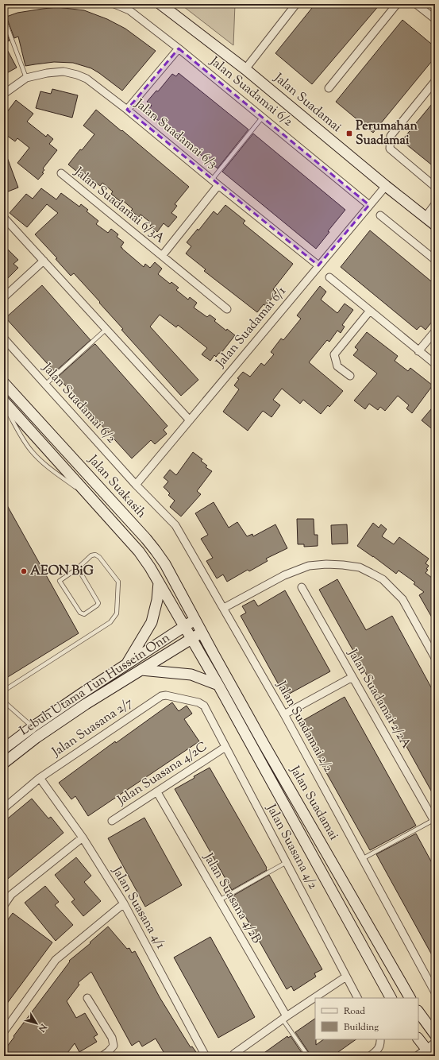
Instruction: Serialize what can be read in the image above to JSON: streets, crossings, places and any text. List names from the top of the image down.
{
  "streets": {
    "main road": ["Jalan Suadamai", "Jalan Suakasih", "Lebuh Utama Tun Hussein Onn"],
    "street": [
      "Jalan Suadamai 6/2",
      "Jalan Suadamai 6/3",
      "Jalan Suadamai 6/3A",
      "Jalan Suadamai 6/1",
      "Jalan Suadamai 2/2A",
      "Jalan Suadamai 2/2",
      "Jalan Suasana 2/7",
      "Jalan Suasana 4/2C",
      "Jalan Suasana 4/2",
      "Jalan Suasana 4/2B",
      "Jalan Suasana 4/1"
    ]
  },
  "crossings": [
    ["Jalan Suadamai 6/2", "Jalan Suadamai 6/1"],
    ["Jalan Suadamai 6/2", "Jalan Suadamai 2/2"],
    ["Jalan Suadamai", "Jalan Suadamai 6/1"],
    ["Jalan Suadamai", "Jalan Suakasih"],
    ["Jalan Suadamai", "Lebuh Utama Tun Hussein Onn"],
    ["Jalan Suadamai 6/3", "Jalan Suadamai 6/3A"],
    ["Jalan Suadamai 6/3", "Jalan Suadamai 6/1"],
    ["Jalan Suadamai 6/1", "Jalan Suadamai 2/2"],
    ["Jalan Suakasih", "Lebuh Utama Tun Hussein Onn"],
    ["Jalan Suasana 2/7", "Jalan Suasana 4/2"],
    ["Jalan Suasana 2/7", "Jalan Suasana 4/1"],
    ["Jalan Suasana 4/2C", "Jalan Suasana 4/2"],
    ["Jalan Suasana 4/2C", "Jalan Suasana 4/2B"]
  ],
  "places": {
    "transit": ["Perumahan Suadamai"],
    "other": ["AEON BiG"]
  },
  "legend": ["Road", "Building"],
  "north": "bottom right"
}
